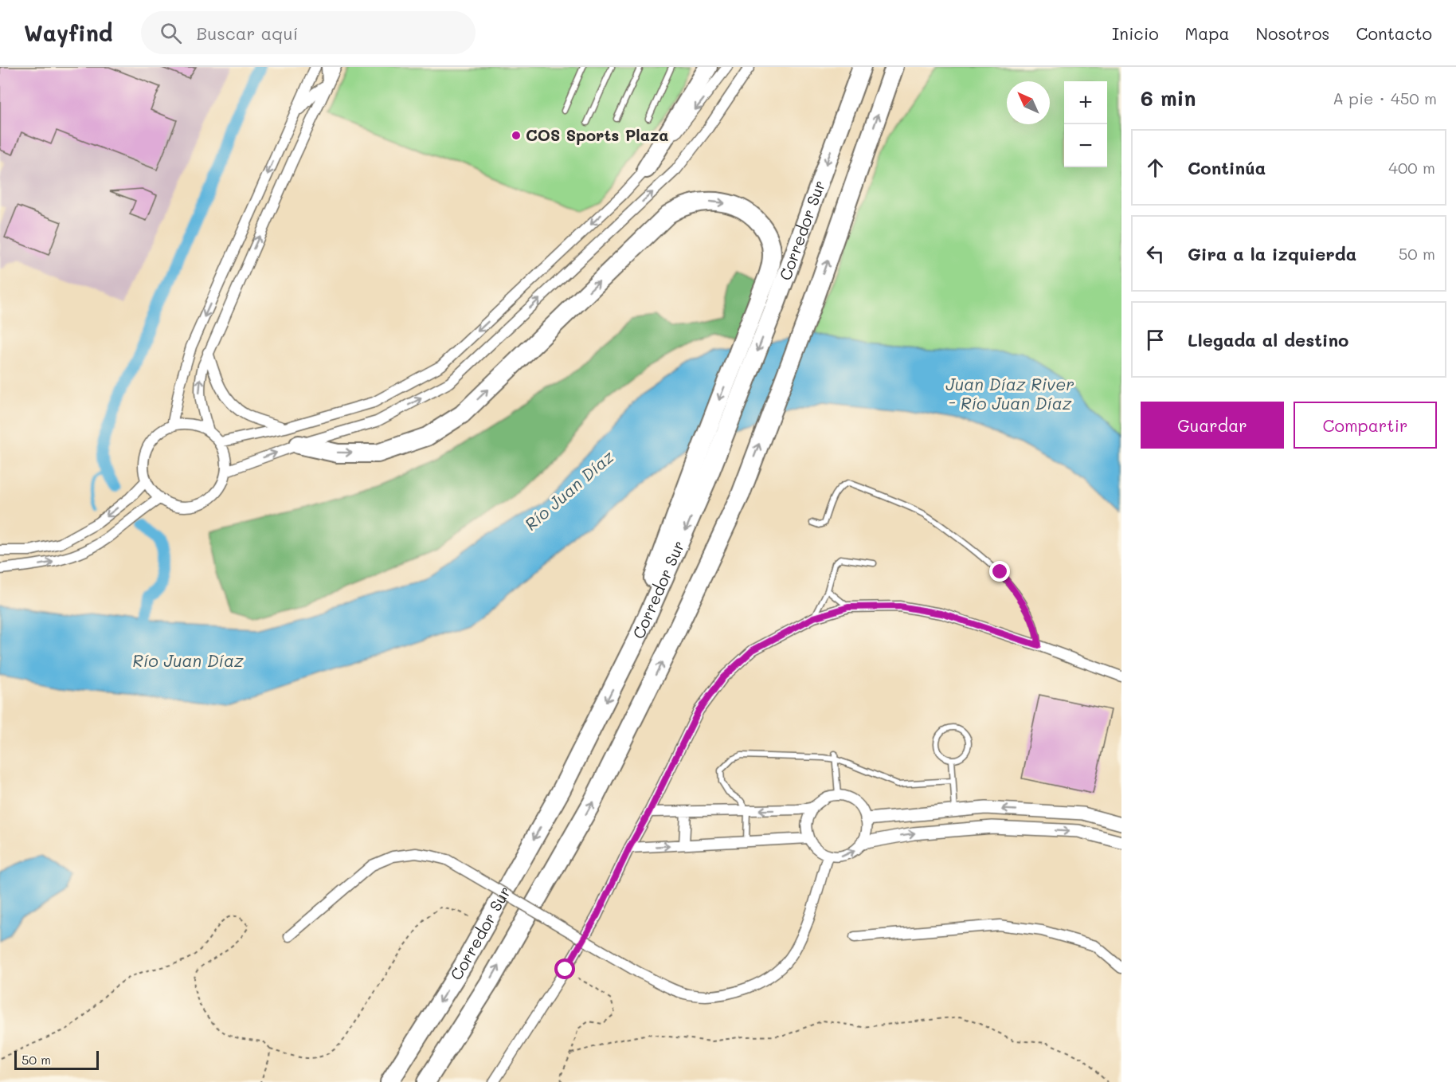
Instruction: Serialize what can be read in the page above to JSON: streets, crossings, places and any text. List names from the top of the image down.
{
  "streets": {
    "highway": ["Corredor Sur"]
  },
  "water": ["Juan Díaz River - Río Juan Díaz", "Río Juan Díaz"],
  "places": ["COS Sports Plaza"],
  "scale_bar": "50 m",
  "north": "top left",
  "page": {
    "header": "Wayfind",
    "search": "Buscar aquí",
    "nav": [
      "Inicio",
      "Mapa",
      "Nosotros",
      "Contacto"
    ],
    "heading": ["6 min", "A pie · 450 m"],
    "map_buttons": ["+", "−"],
    "list": [
      ["Continúa", "400 m"],
      ["Gira a la izquierda", "50 m"],
      "Llegada al destino"
    ],
    "buttons": ["Guardar", "Compartir"],
    "scale": "50 m"
  }
}
